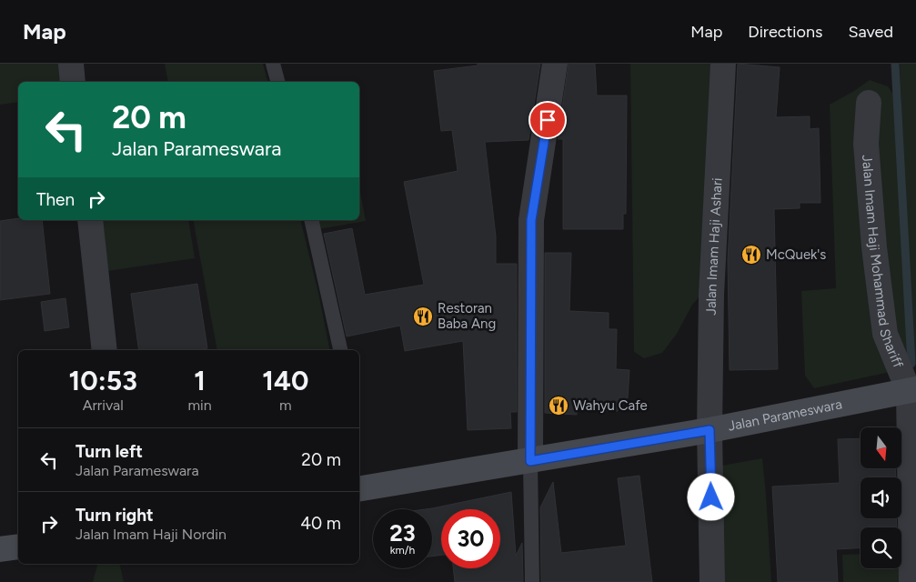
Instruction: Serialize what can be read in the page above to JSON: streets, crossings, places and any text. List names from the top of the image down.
{
  "streets": {
    "main road": ["Jalan Parameswara"],
    "street": ["Jalan Imam Haji Ashari", "Jalan Imam Haji Mohammad Shariff"]
  },
  "crossings": [
    ["Jalan Imam Haji Ashari", "Jalan Parameswara"],
    ["Jalan Imam Haji Mohammad Shariff", "Jalan Parameswara"]
  ],
  "places": {
    "restaurant": ["McQuek's", "Restoran Baba Ang", "Wahyu Cafe"]
  },
  "north": "bottom",
  "page": {
    "header": "Map",
    "nav": ["Map", "Directions", "Saved"],
    "turn": ["20 m", "Jalan Parameswara"],
    "then": "Then",
    "eta": [
      "10:53",
      "Arrival",
      "1",
      "min",
      "140",
      "m"
    ],
    "list": [
      {
        "name": "Turn left",
        "note": "Jalan Parameswara",
        "value": "20 m"
      },
      {
        "name": "Turn right",
        "note": "Jalan Imam Haji Nordin",
        "value": "40 m"
      }
    ],
    "speed": "23 km/h",
    "limit": "30"
  }
}
